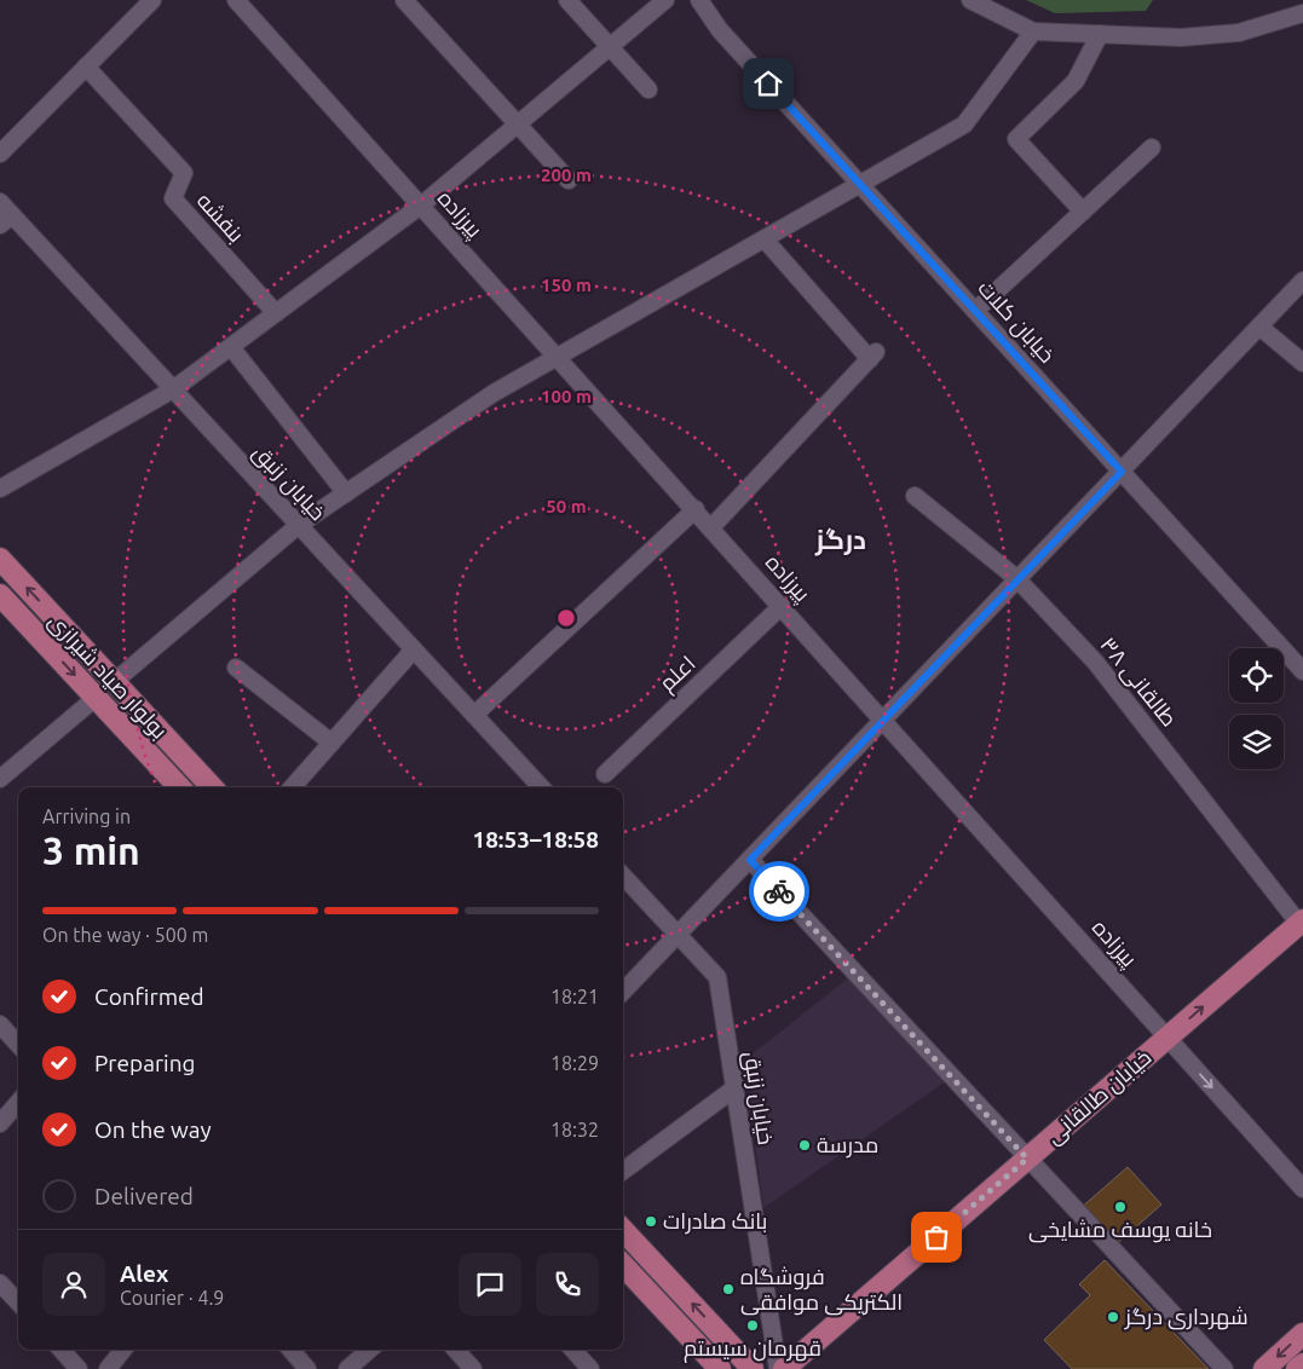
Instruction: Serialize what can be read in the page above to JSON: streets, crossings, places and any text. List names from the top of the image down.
{
  "streets": {
    "main road": ["بولوار صیاد شیرازی", "خیابان طالقانی"],
    "street": [
      "پیرزاده",
      "بنفشه",
      "خیابان کلات",
      "خیابان زنبق",
      "اعلم",
      "طالقانی ۳۸"
    ]
  },
  "crossings": [
    ["پیرزاده", "اعلم"],
    ["پیرزاده", "خیابان طالقانی"],
    ["طالقانی ۳۸", "خیابان طالقانی"]
  ],
  "districts": ["درگز"],
  "places": [
    "مدرسة",
    "خانه یوسف مشایخی",
    "بانک صادرات",
    "فروشگاه الکتریکی موافقی",
    "شهرداری درگز",
    "قهرمان سیستم"
  ],
  "page": {
    "heading": ["3 min", "Arriving in", "18:53–18:58"],
    "panel": ["Alex", "Courier · 4.9"],
    "bar": "On the way · 500 m",
    "list": [
      ["Confirmed", "18:21"],
      ["Preparing", "18:29"],
      ["On the way", "18:32"],
      "Delivered"
    ]
  },
  "rings": [
    "200 m",
    "150 m",
    "100 m",
    "50 m"
  ]
}
